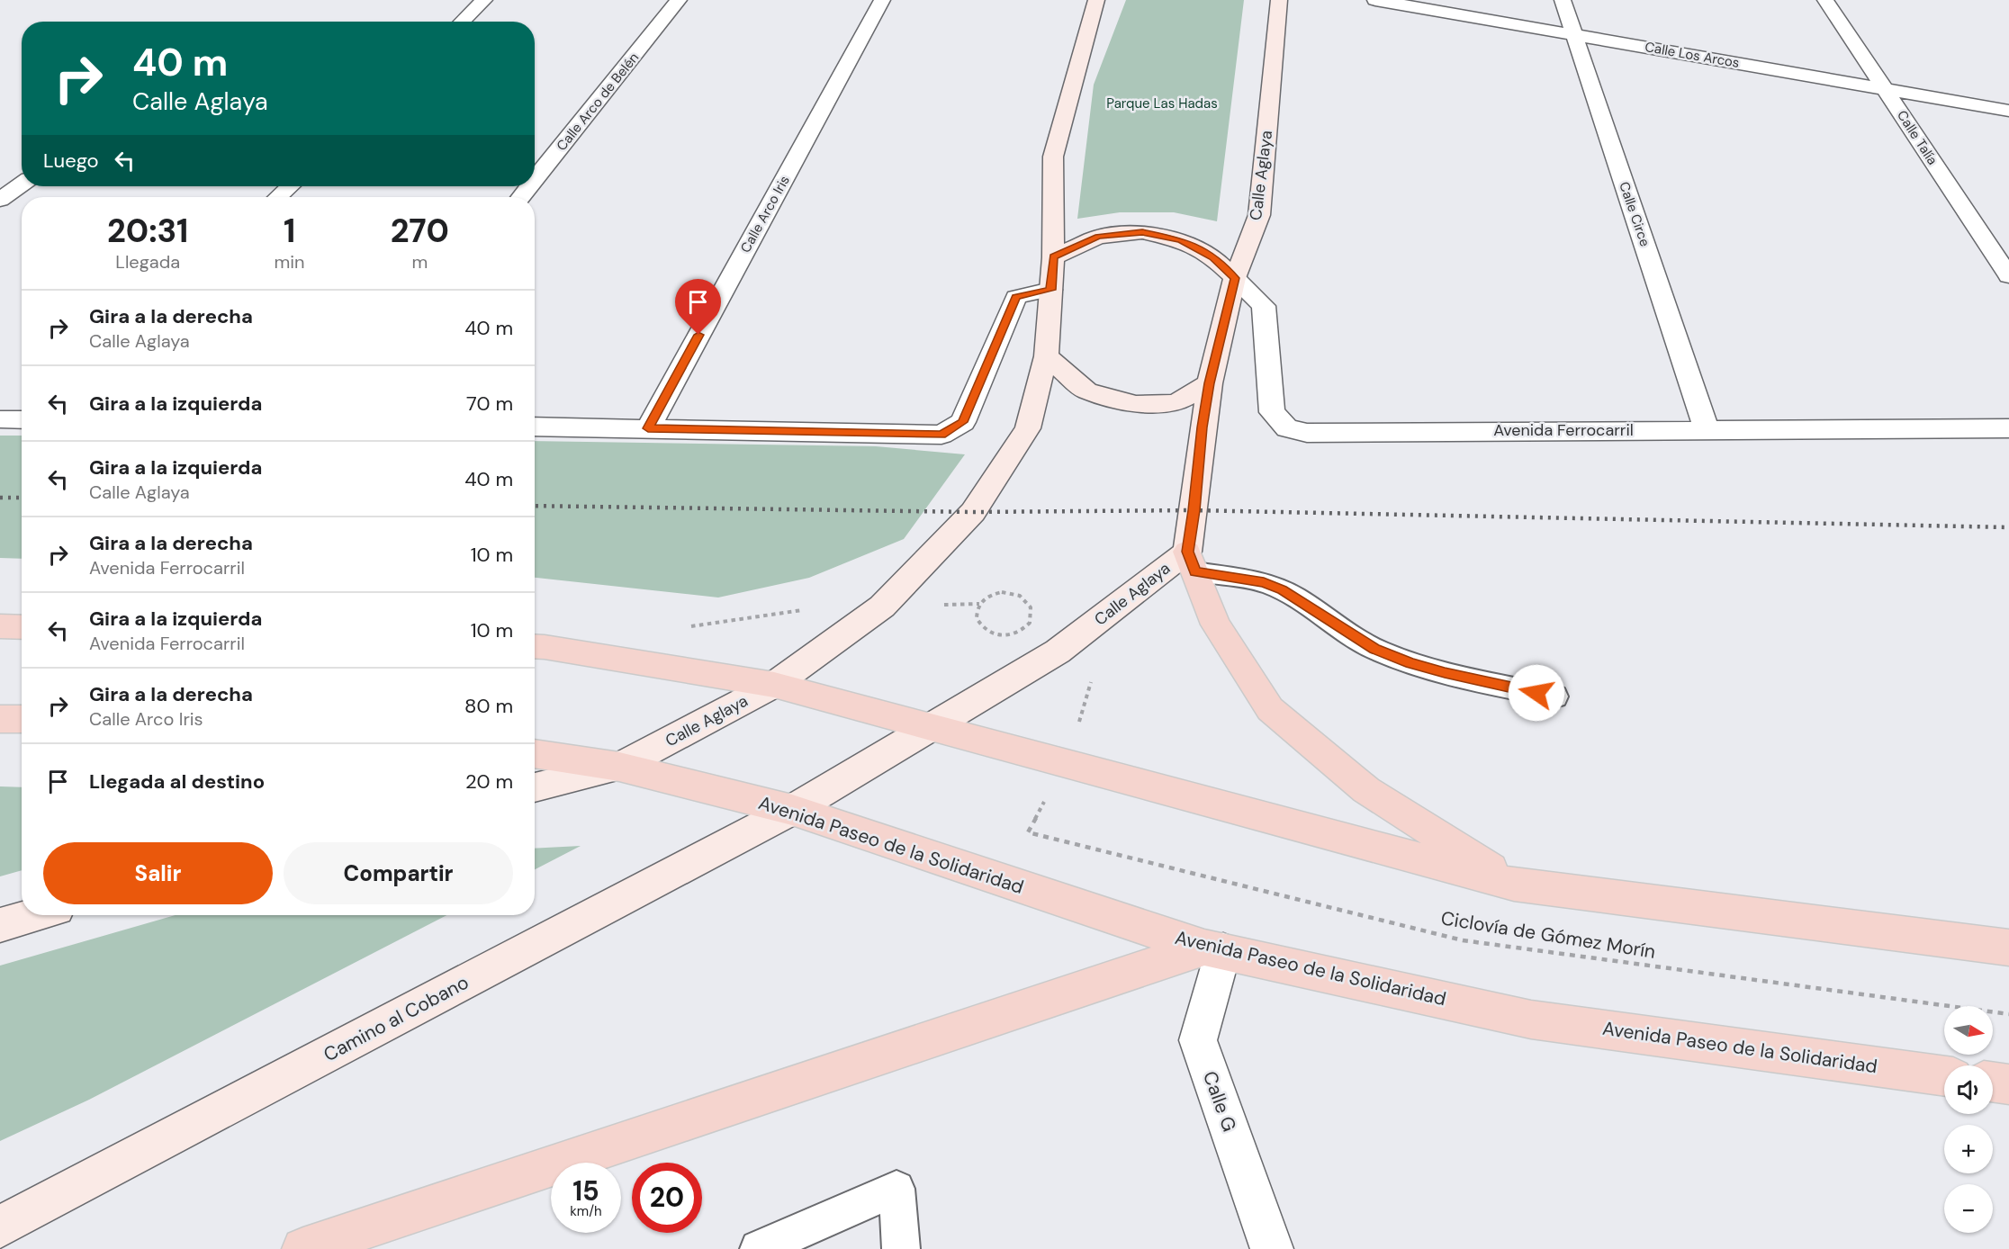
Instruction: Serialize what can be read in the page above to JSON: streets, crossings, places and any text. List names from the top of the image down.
{
  "streets": {
    "main road": ["Calle Aglaya", "Avenida Paseo de la Solidaridad", "Camino al Cobano"],
    "street": [
      "Calle Los Arcos",
      "Calle Arco de Belén",
      "Calle Talía",
      "Calle Arco Iris",
      "Calle Circe",
      "Avenida Ferrocarril",
      "Calle G"
    ],
    "path": ["Ciclovía de Gómez Morín"]
  },
  "crossings": [
    ["Calle Los Arcos", "Calle Talía"],
    ["Calle Los Arcos", "Calle Circe"],
    ["Calle Aglaya", "Avenida Ferrocarril"],
    ["Calle Aglaya", "Avenida Paseo de la Solidaridad"],
    ["Calle Aglaya", "Camino al Cobano"],
    ["Calle Circe", "Avenida Ferrocarril"],
    ["Avenida Paseo de la Solidaridad", "Camino al Cobano"],
    ["Avenida Paseo de la Solidaridad", "Calle G"]
  ],
  "parks": ["Parque Las Hadas"],
  "north": "right",
  "page": {
    "turn": ["40 m", "Calle Aglaya"],
    "then": "Luego",
    "eta": [
      "20:31",
      "Llegada",
      "1",
      "min",
      "270",
      "m"
    ],
    "list": [
      {
        "name": "Gira a la derecha",
        "note": "Calle Aglaya",
        "value": "40 m"
      },
      {
        "name": "Gira a la izquierda",
        "value": "70 m"
      },
      {
        "name": "Gira a la izquierda",
        "note": "Calle Aglaya",
        "value": "40 m"
      },
      {
        "name": "Gira a la derecha",
        "note": "Avenida Ferrocarril",
        "value": "10 m"
      },
      {
        "name": "Gira a la izquierda",
        "note": "Avenida Ferrocarril",
        "value": "10 m"
      },
      {
        "name": "Gira a la derecha",
        "note": "Calle Arco Iris",
        "value": "80 m"
      },
      {
        "name": "Llegada al destino",
        "value": "20 m"
      }
    ],
    "buttons": ["Salir", "Compartir"],
    "map_buttons": ["+", "−"],
    "speed": "15 km/h",
    "limit": "20"
  }
}
